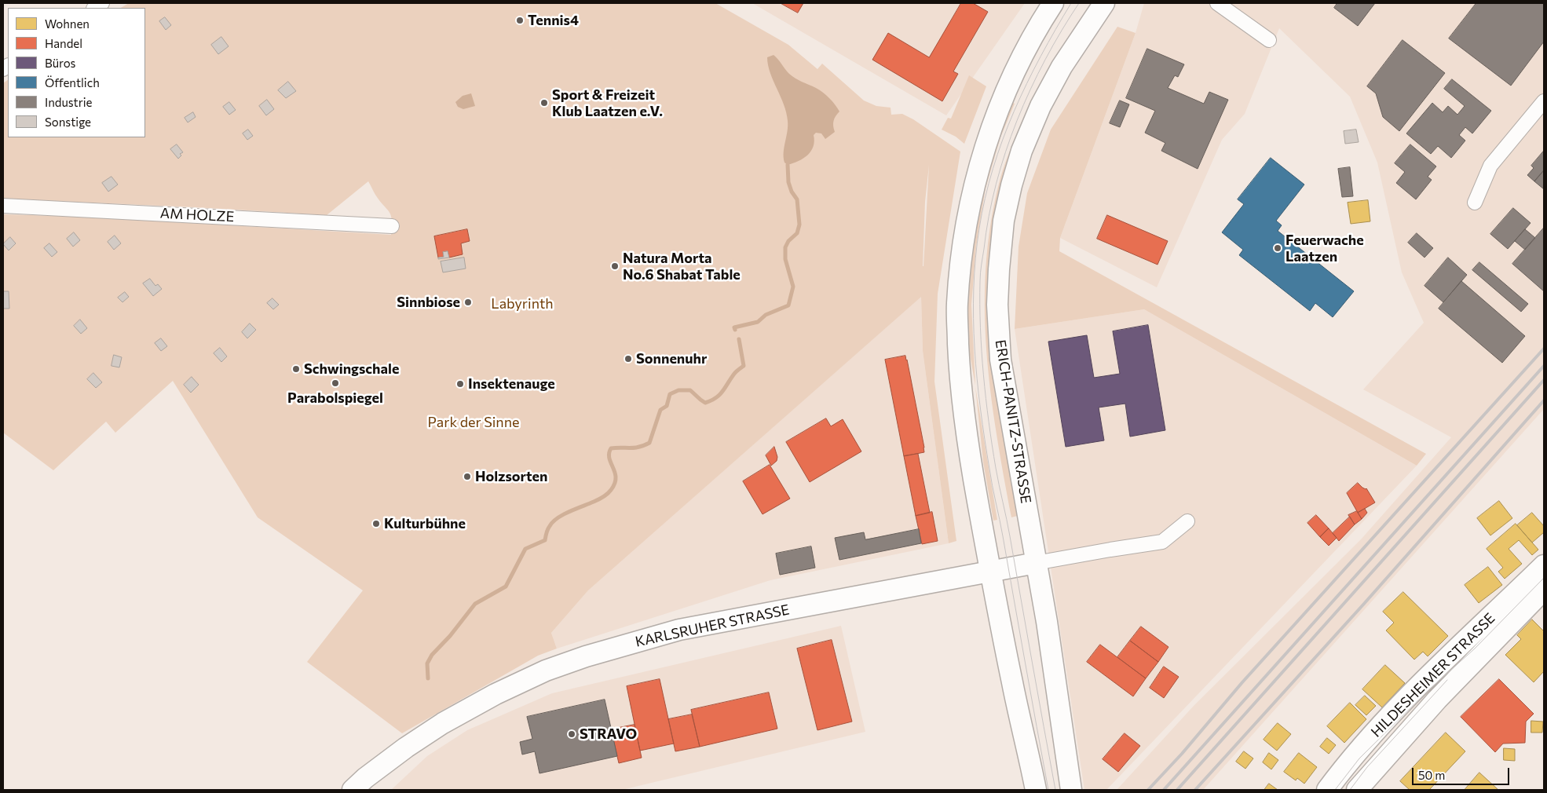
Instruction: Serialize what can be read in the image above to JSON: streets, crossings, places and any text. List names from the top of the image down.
{
  "streets": {
    "main road": ["ERICH-PANITZ-STRASSE", "KARLSRUHER STRASSE", "HILDESHEIMER STRASSE"],
    "street": ["AM HOLZE"]
  },
  "crossings": [
    ["ERICH-PANITZ-STRASSE", "KARLSRUHER STRASSE"]
  ],
  "parks": ["Labyrinth", "Park der Sinne"],
  "places": [
    "Tennis4",
    "Sport & Freizeit Klub Laatzen e.V.",
    "Feuerwache Laatzen",
    "Natura Morta No.6 Shabat Table",
    "Sinnbiose",
    "Sonnenuhr",
    "Schwingschale",
    "Parabolspiegel",
    "Insektenauge",
    "Holzsorten",
    "Kulturbühne",
    "STRAVO"
  ],
  "legend": [
    "Wohnen",
    "Handel",
    "Büros",
    "Öffentlich",
    "Industrie",
    "Sonstige"
  ],
  "scale_bar": "50 m"
}
